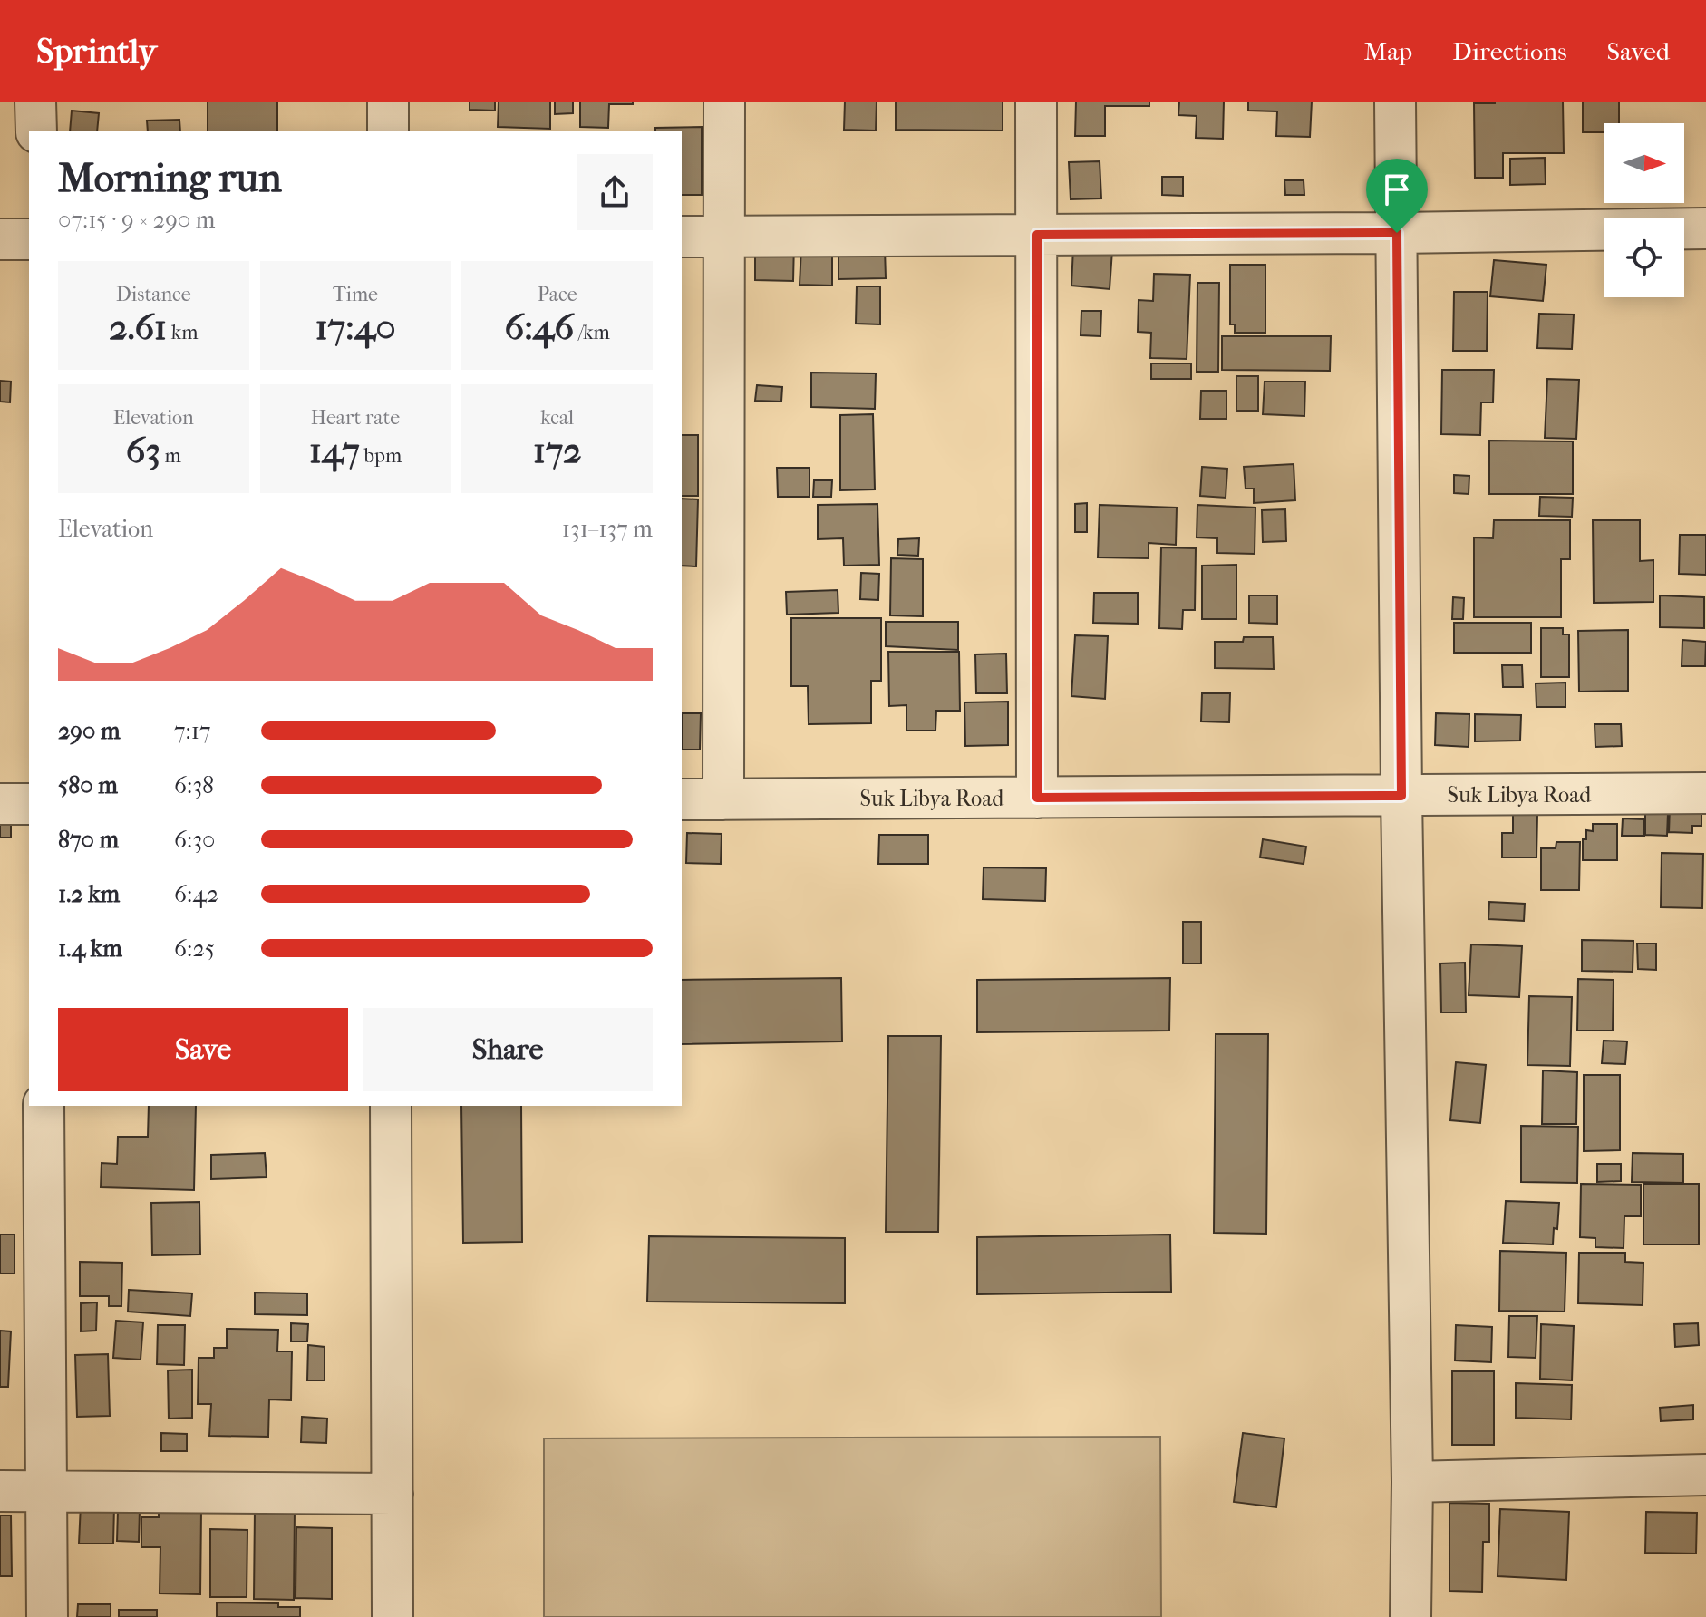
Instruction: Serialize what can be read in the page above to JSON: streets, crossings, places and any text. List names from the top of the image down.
{
  "streets": {
    "street": ["Suk Libya Road"]
  },
  "north": "right",
  "page": {
    "header": "Sprintly",
    "nav": ["Map", "Directions", "Saved"],
    "heading": ["Morning run", "07:15 · 9 × 290 m"],
    "stats": [
      ["Distance", "2.61 km"],
      ["Time", "17:40"],
      ["Pace", "6:46 /km"],
      ["Elevation", "63 m"],
      ["Heart rate", "147 bpm"],
      ["kcal", "172"]
    ],
    "chart": ["Elevation", "131–137 m"],
    "list": [
      {
        "name": "290 m",
        "note": "7:17"
      },
      {
        "name": "580 m",
        "note": "6:38"
      },
      {
        "name": "870 m",
        "note": "6:30"
      },
      {
        "name": "1.2 km",
        "note": "6:42"
      },
      {
        "name": "1.4 km",
        "note": "6:25"
      }
    ],
    "buttons": ["Save", "Share"]
  }
}
